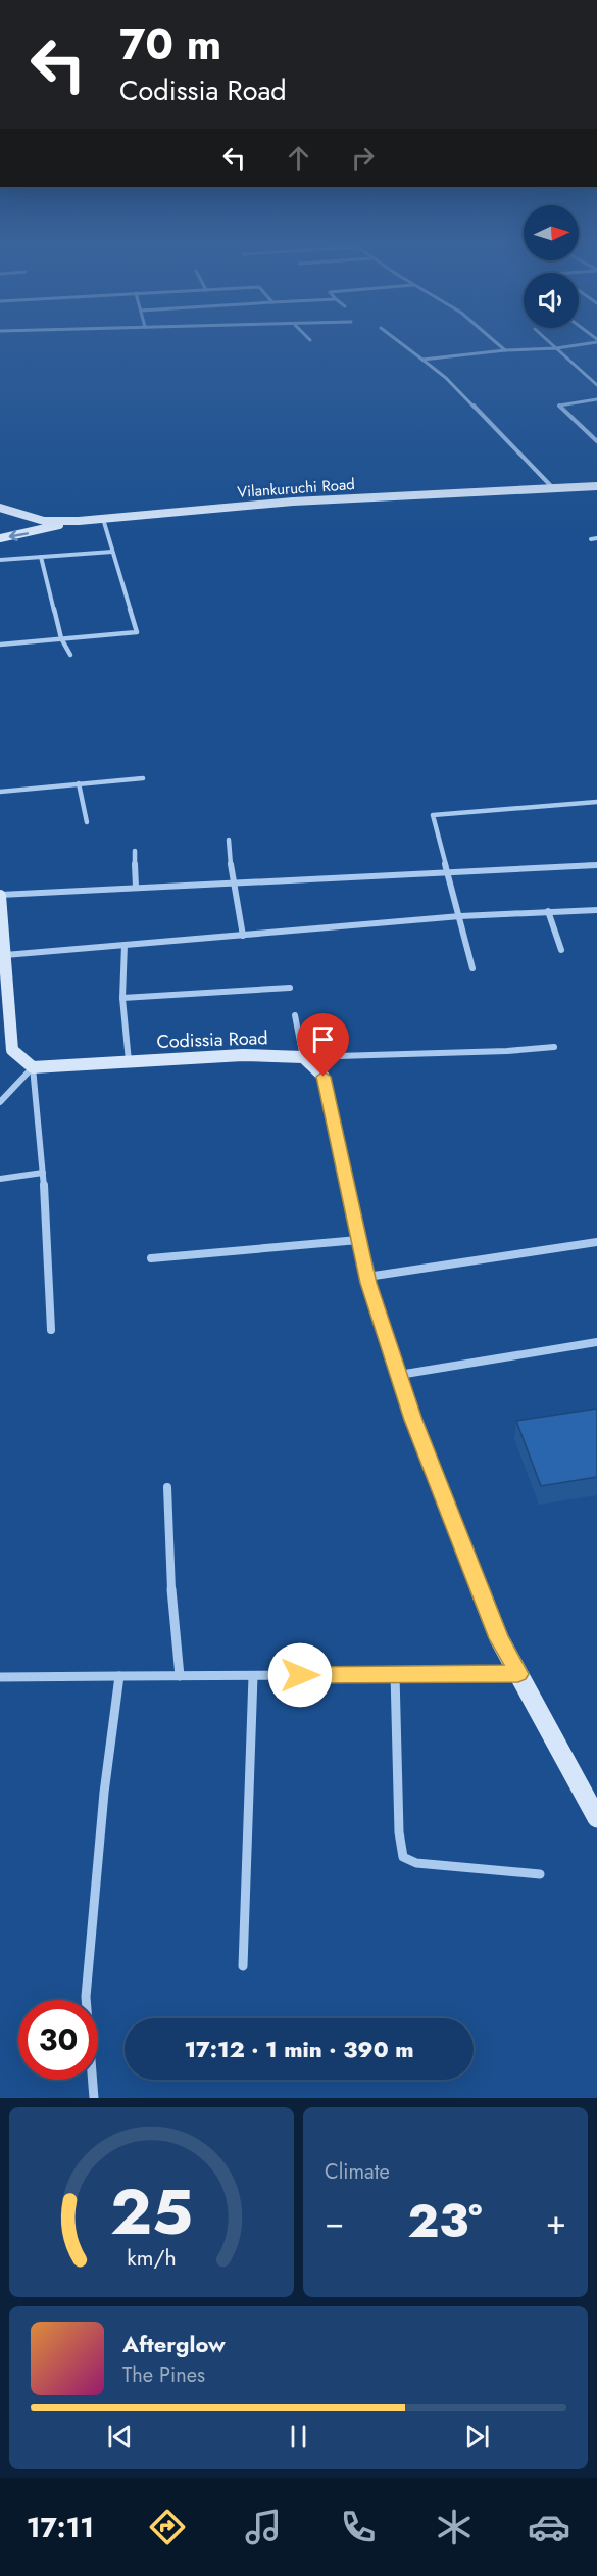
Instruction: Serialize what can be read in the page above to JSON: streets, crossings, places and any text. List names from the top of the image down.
{
  "streets": {
    "street": ["Vilankuruchi Road", "Codissia Road"]
  },
  "north": "right",
  "page": {
    "turn": ["70 m", "Codissia Road"],
    "limit": "30",
    "trip": "17:12 · 1 min · 390 m",
    "tile": "Climate",
    "heat": ["−", "23°", "+"],
    "song": ["Afterglow", "The Pines"],
    "tabs": "17:11",
    "gauge": ["25", "km/h"]
  }
}
